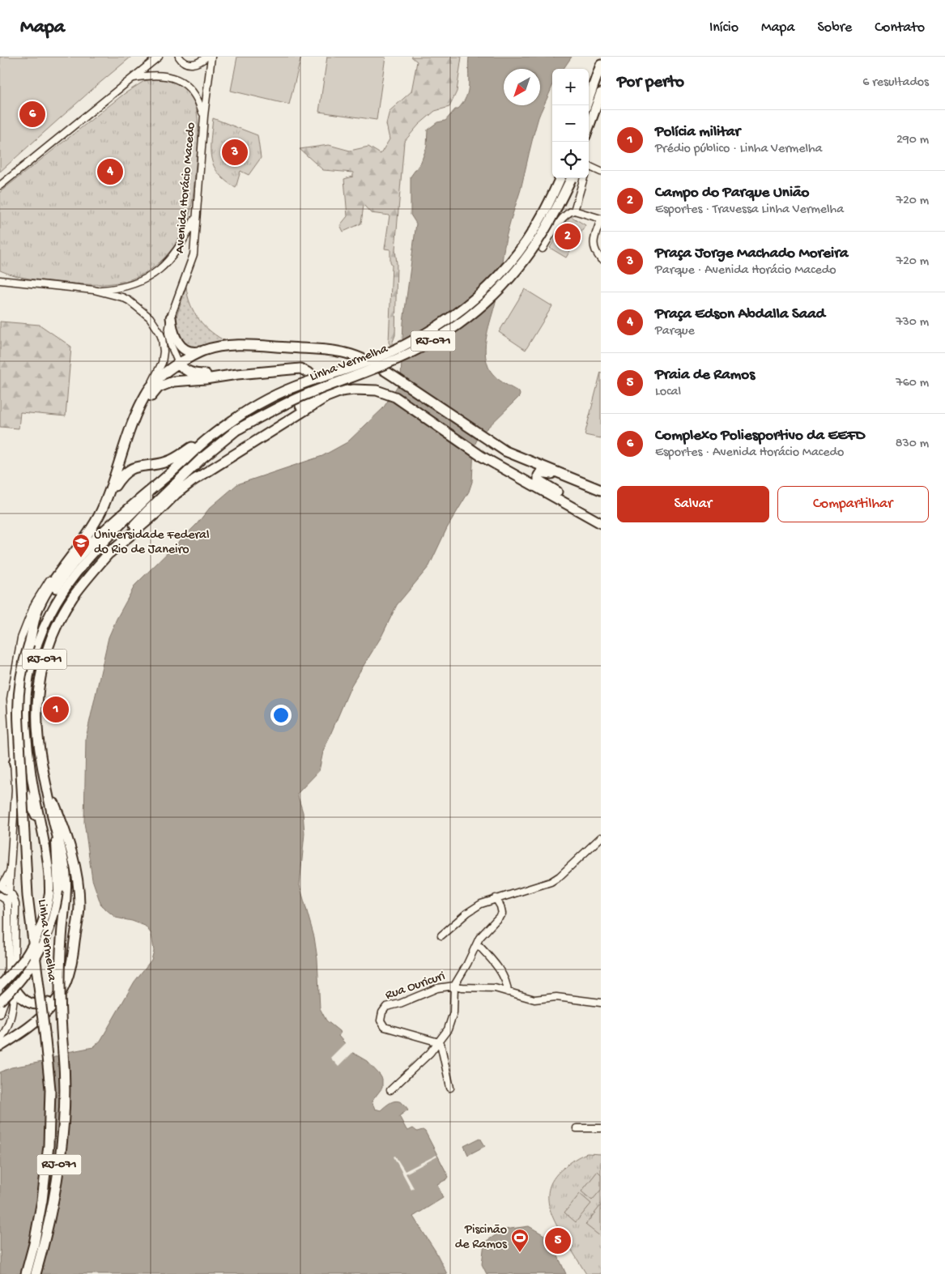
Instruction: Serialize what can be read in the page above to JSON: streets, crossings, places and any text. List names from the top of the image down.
{
  "streets": {
    "highway": ["RJ-071", "Linha Vermelha"],
    "street": ["Avenida Horácio Macedo", "Rua Ouricuri"]
  },
  "places": {
    "school or university": ["Universidade Federal do Rio de Janeiro"],
    "sports": ["Piscinão de Ramos"]
  },
  "north": "bottom left",
  "page": {
    "header": "Mapa",
    "nav": [
      "Início",
      "Mapa",
      "Sobre",
      "Contato"
    ],
    "heading": ["Por perto", "6 resultados"],
    "map_buttons": ["+", "−"],
    "pins": [
      "6",
      "3",
      "4",
      "2",
      "1",
      "5"
    ],
    "list": [
      {
        "mark": "1",
        "name": "Polícia militar",
        "note": "Prédio público · Linha Vermelha",
        "value": "290 m"
      },
      {
        "mark": "2",
        "name": "Campo do Parque União",
        "note": "Esportes · Travessa Linha Vermelha",
        "value": "720 m"
      },
      {
        "mark": "3",
        "name": "Praça Jorge Machado Moreira",
        "note": "Parque · Avenida Horácio Macedo",
        "value": "720 m"
      },
      {
        "mark": "4",
        "name": "Praça Edson Abdalla Saad",
        "note": "Parque",
        "value": "730 m"
      },
      {
        "mark": "5",
        "name": "Praia de Ramos",
        "note": "Local",
        "value": "760 m"
      },
      {
        "mark": "6",
        "name": "Complexo Poliesportivo da EEFD",
        "note": "Esportes · Avenida Horácio Macedo",
        "value": "830 m"
      }
    ],
    "buttons": ["Salvar", "Compartilhar"]
  }
}
